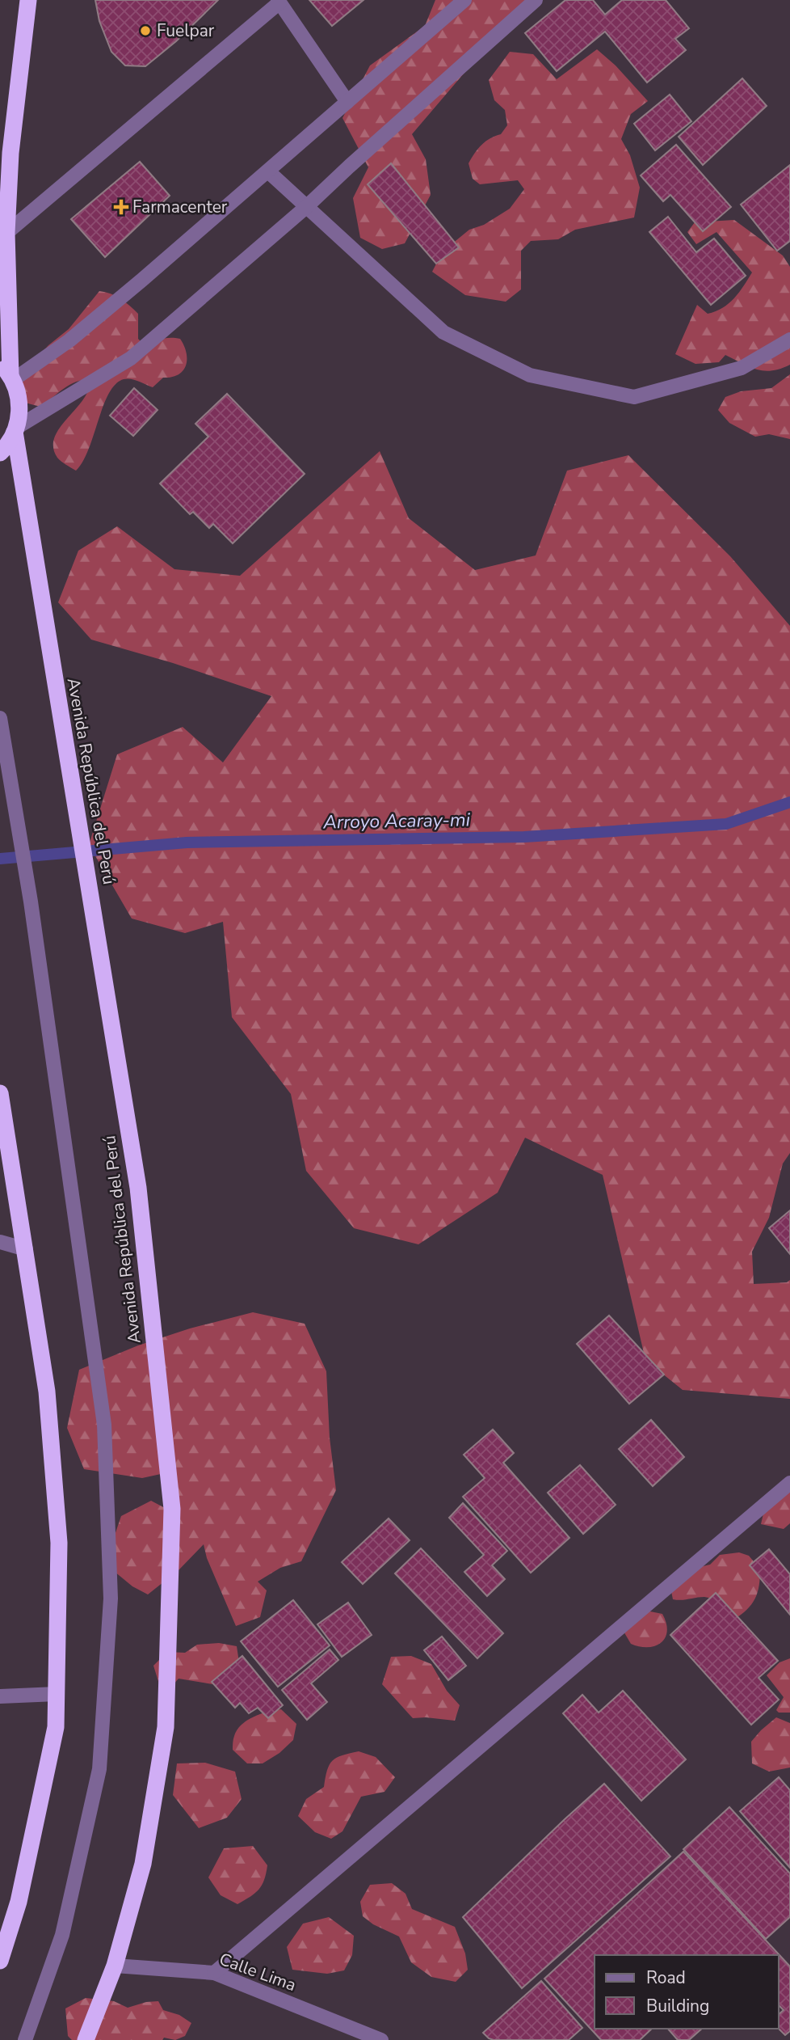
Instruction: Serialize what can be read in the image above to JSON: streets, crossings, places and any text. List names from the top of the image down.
{
  "streets": {
    "highway": ["Avenida República del Perú"],
    "street": ["Calle Lima"]
  },
  "crossings": [
    ["Avenida República del Perú", "Calle Lima"]
  ],
  "water": ["Arroyo Acaray-mi"],
  "places": {
    "other": ["Fuelpar"],
    "health": ["Farmacenter"]
  },
  "legend": ["Road", "Building"]
}
